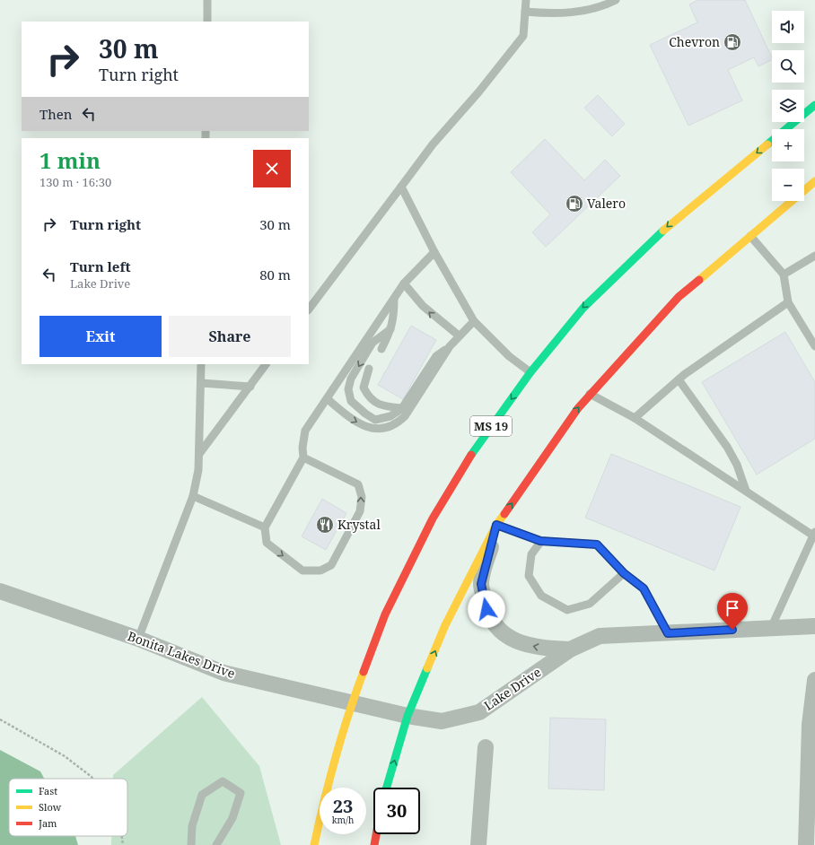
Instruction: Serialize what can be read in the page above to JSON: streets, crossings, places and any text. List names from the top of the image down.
{
  "streets": {
    "main road": ["MS 19"],
    "street": ["Bonita Lakes Drive", "Lake Drive"]
  },
  "crossings": [
    ["MS 19", "Bonita Lakes Drive"],
    ["Bonita Lakes Drive", "Lake Drive"]
  ],
  "places": {
    "fuel station": ["Chevron", "Valero"],
    "restaurant": ["Krystal"]
  },
  "legend": ["Fast", "Slow", "Jam"],
  "page": {
    "map_buttons": ["+", "−"],
    "turn": ["30 m", "Turn right"],
    "then": "Then",
    "heading": ["1 min", "130 m · 16:30"],
    "list": [
      {
        "name": "Turn right",
        "value": "30 m"
      },
      {
        "name": "Turn left",
        "note": "Lake Drive",
        "value": "80 m"
      }
    ],
    "buttons": ["Exit", "Share"],
    "speed": "23 km/h",
    "limit": "30"
  }
}
